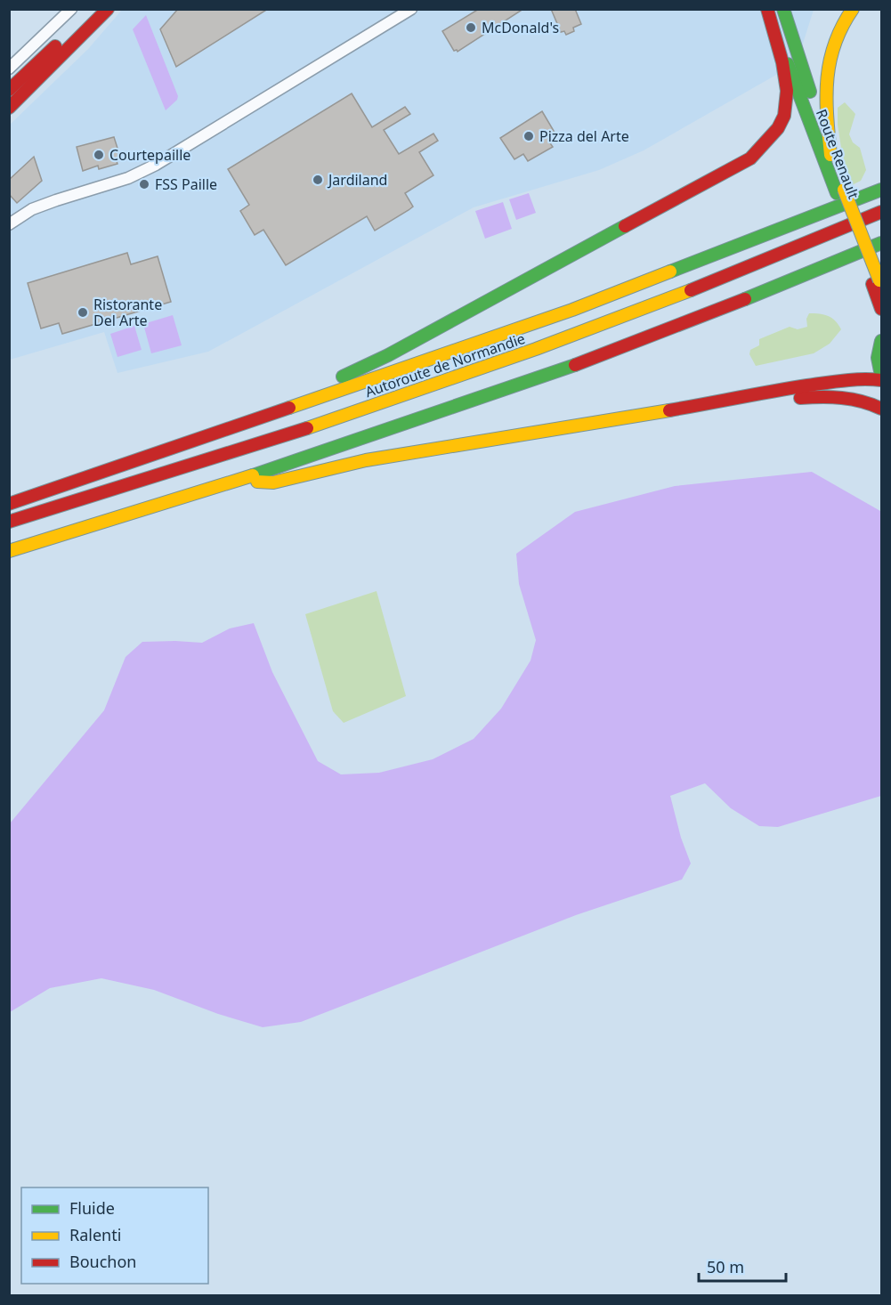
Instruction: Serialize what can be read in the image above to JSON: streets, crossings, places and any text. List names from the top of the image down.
{
  "streets": {
    "main road": ["Route Renault", "Autoroute de Normandie"]
  },
  "places": [
    "McDonald's",
    "Pizza del Arte",
    "Courtepaille",
    "Jardiland",
    "FSS Paille",
    "Ristorante Del Arte"
  ],
  "legend": ["Fluide", "Ralenti", "Bouchon"],
  "scale_bar": "50 m"
}
